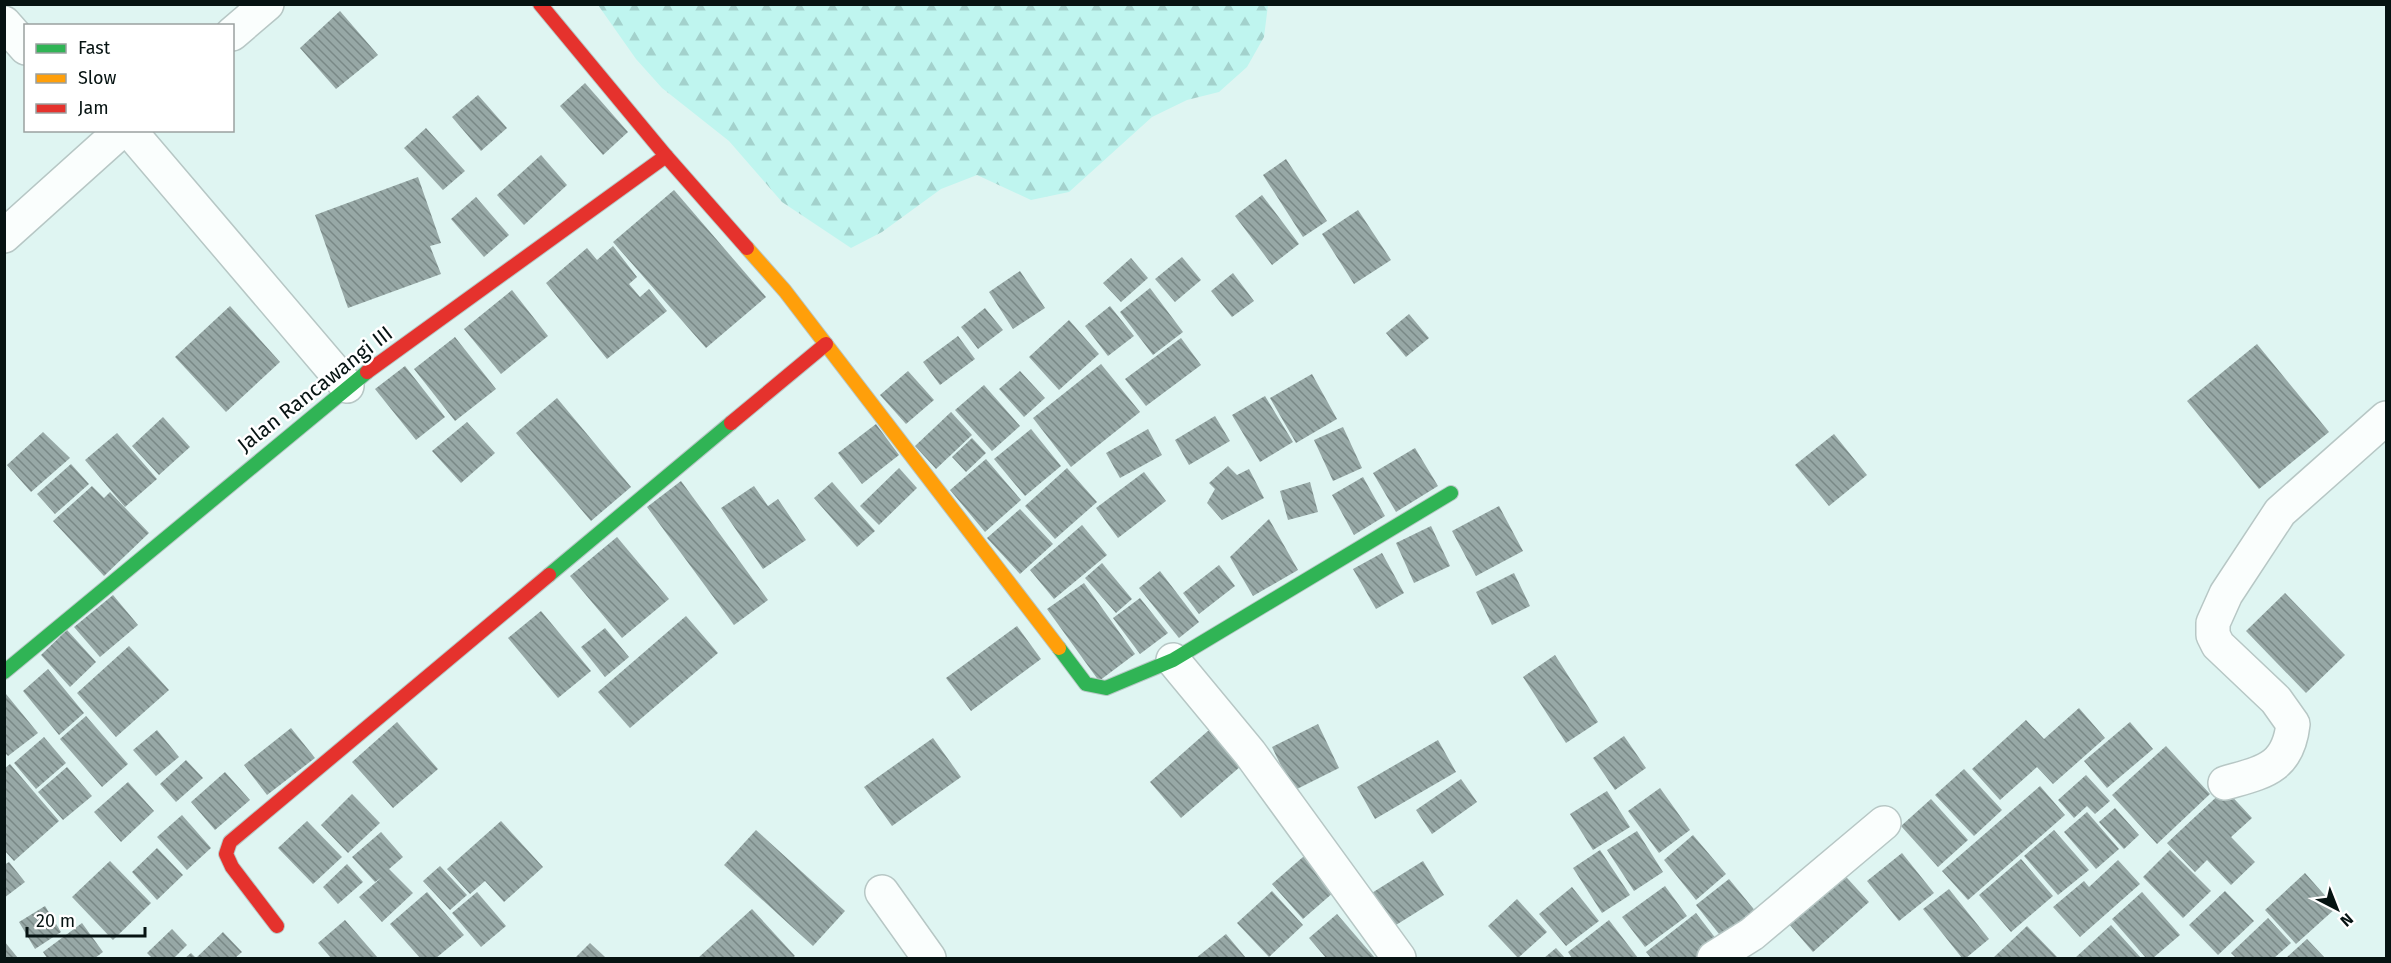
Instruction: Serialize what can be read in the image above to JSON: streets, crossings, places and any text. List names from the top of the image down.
{
  "streets": {
    "street": ["Jalan Rancawangi III"]
  },
  "legend": ["Fast", "Slow", "Jam"],
  "scale_bar": "20 m",
  "north": "bottom right"
}
